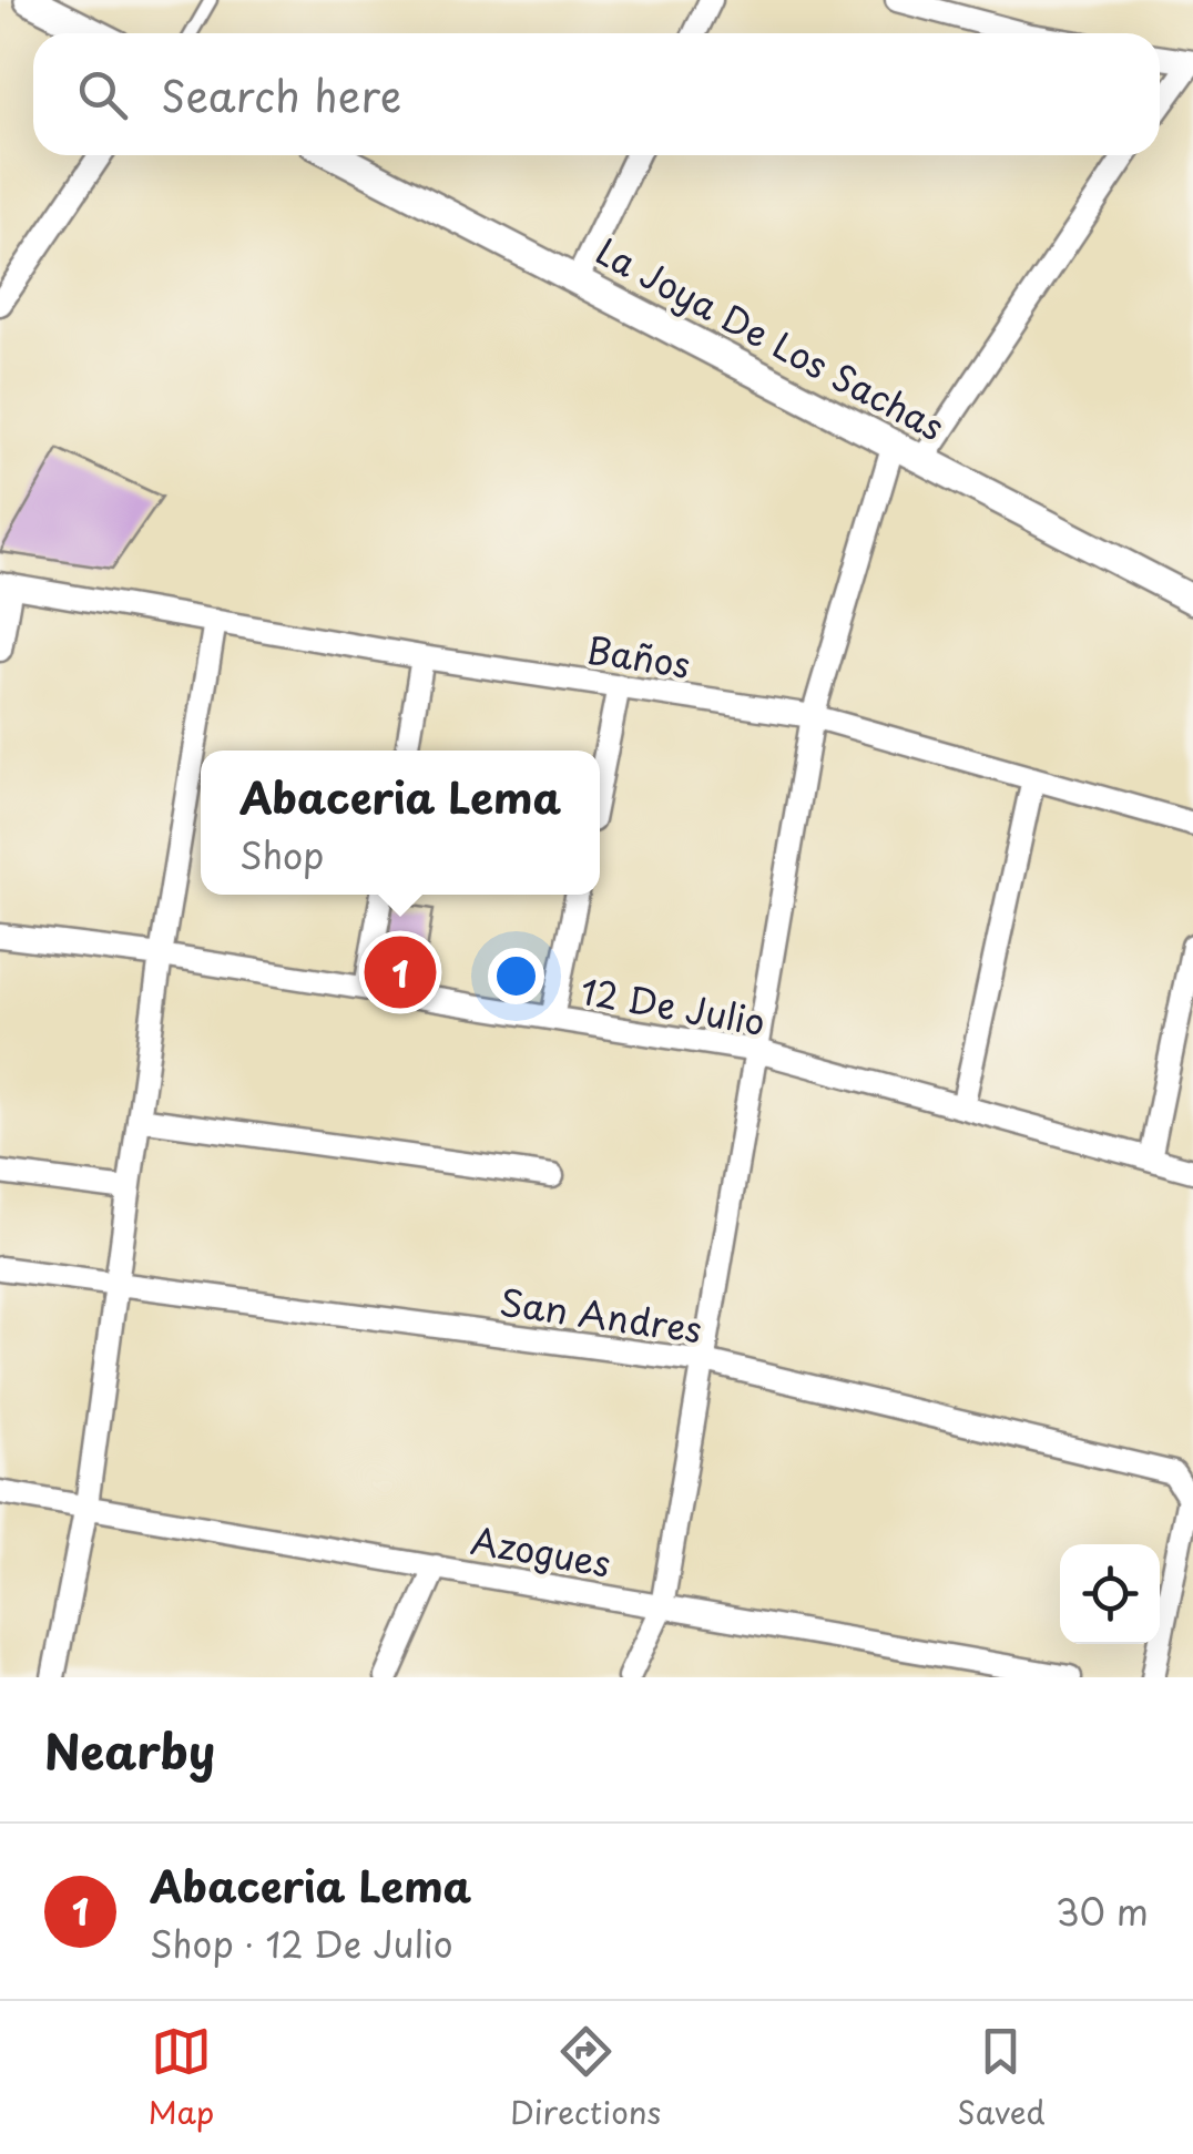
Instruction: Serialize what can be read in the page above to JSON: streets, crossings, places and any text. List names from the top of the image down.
{
  "streets": {
    "street": [
      "La Joya De Los Sachas",
      "Baños",
      "12 De Julio",
      "San Andres",
      "Azogues"
    ]
  },
  "page": {
    "search": "Search here",
    "popup": ["Abaceria Lema", "Shop"],
    "pins": "1",
    "heading": "Nearby",
    "list": [
      {
        "mark": "1",
        "name": "Abaceria Lema",
        "note": "Shop · 12 De Julio",
        "value": "30 m"
      }
    ],
    "nav": ["Map", "Directions", "Saved"]
  }
}
